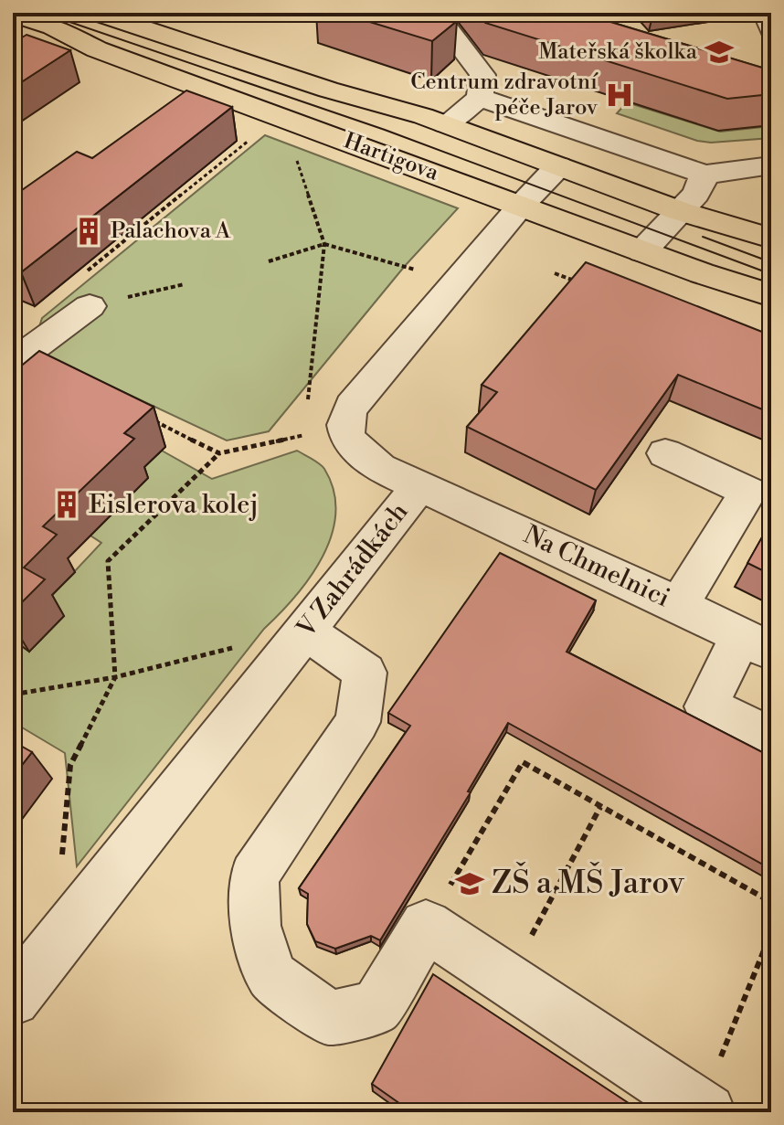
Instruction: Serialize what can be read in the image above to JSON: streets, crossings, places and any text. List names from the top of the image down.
{
  "streets": {
    "main road": ["Hartigova"],
    "street": ["Na Chmelnici", "V Zahrádkách"]
  },
  "crossings": [
    ["Hartigova", "V Zahrádkách"],
    ["Na Chmelnici", "V Zahrádkách"]
  ],
  "places": {
    "school or university": ["Mateřská školka", "ZŠ a MŠ Jarov"],
    "hospital": ["Centrum zdravotní péče Jarov"],
    "building": ["Palachova A", "Eislerova kolej"]
  }
}
